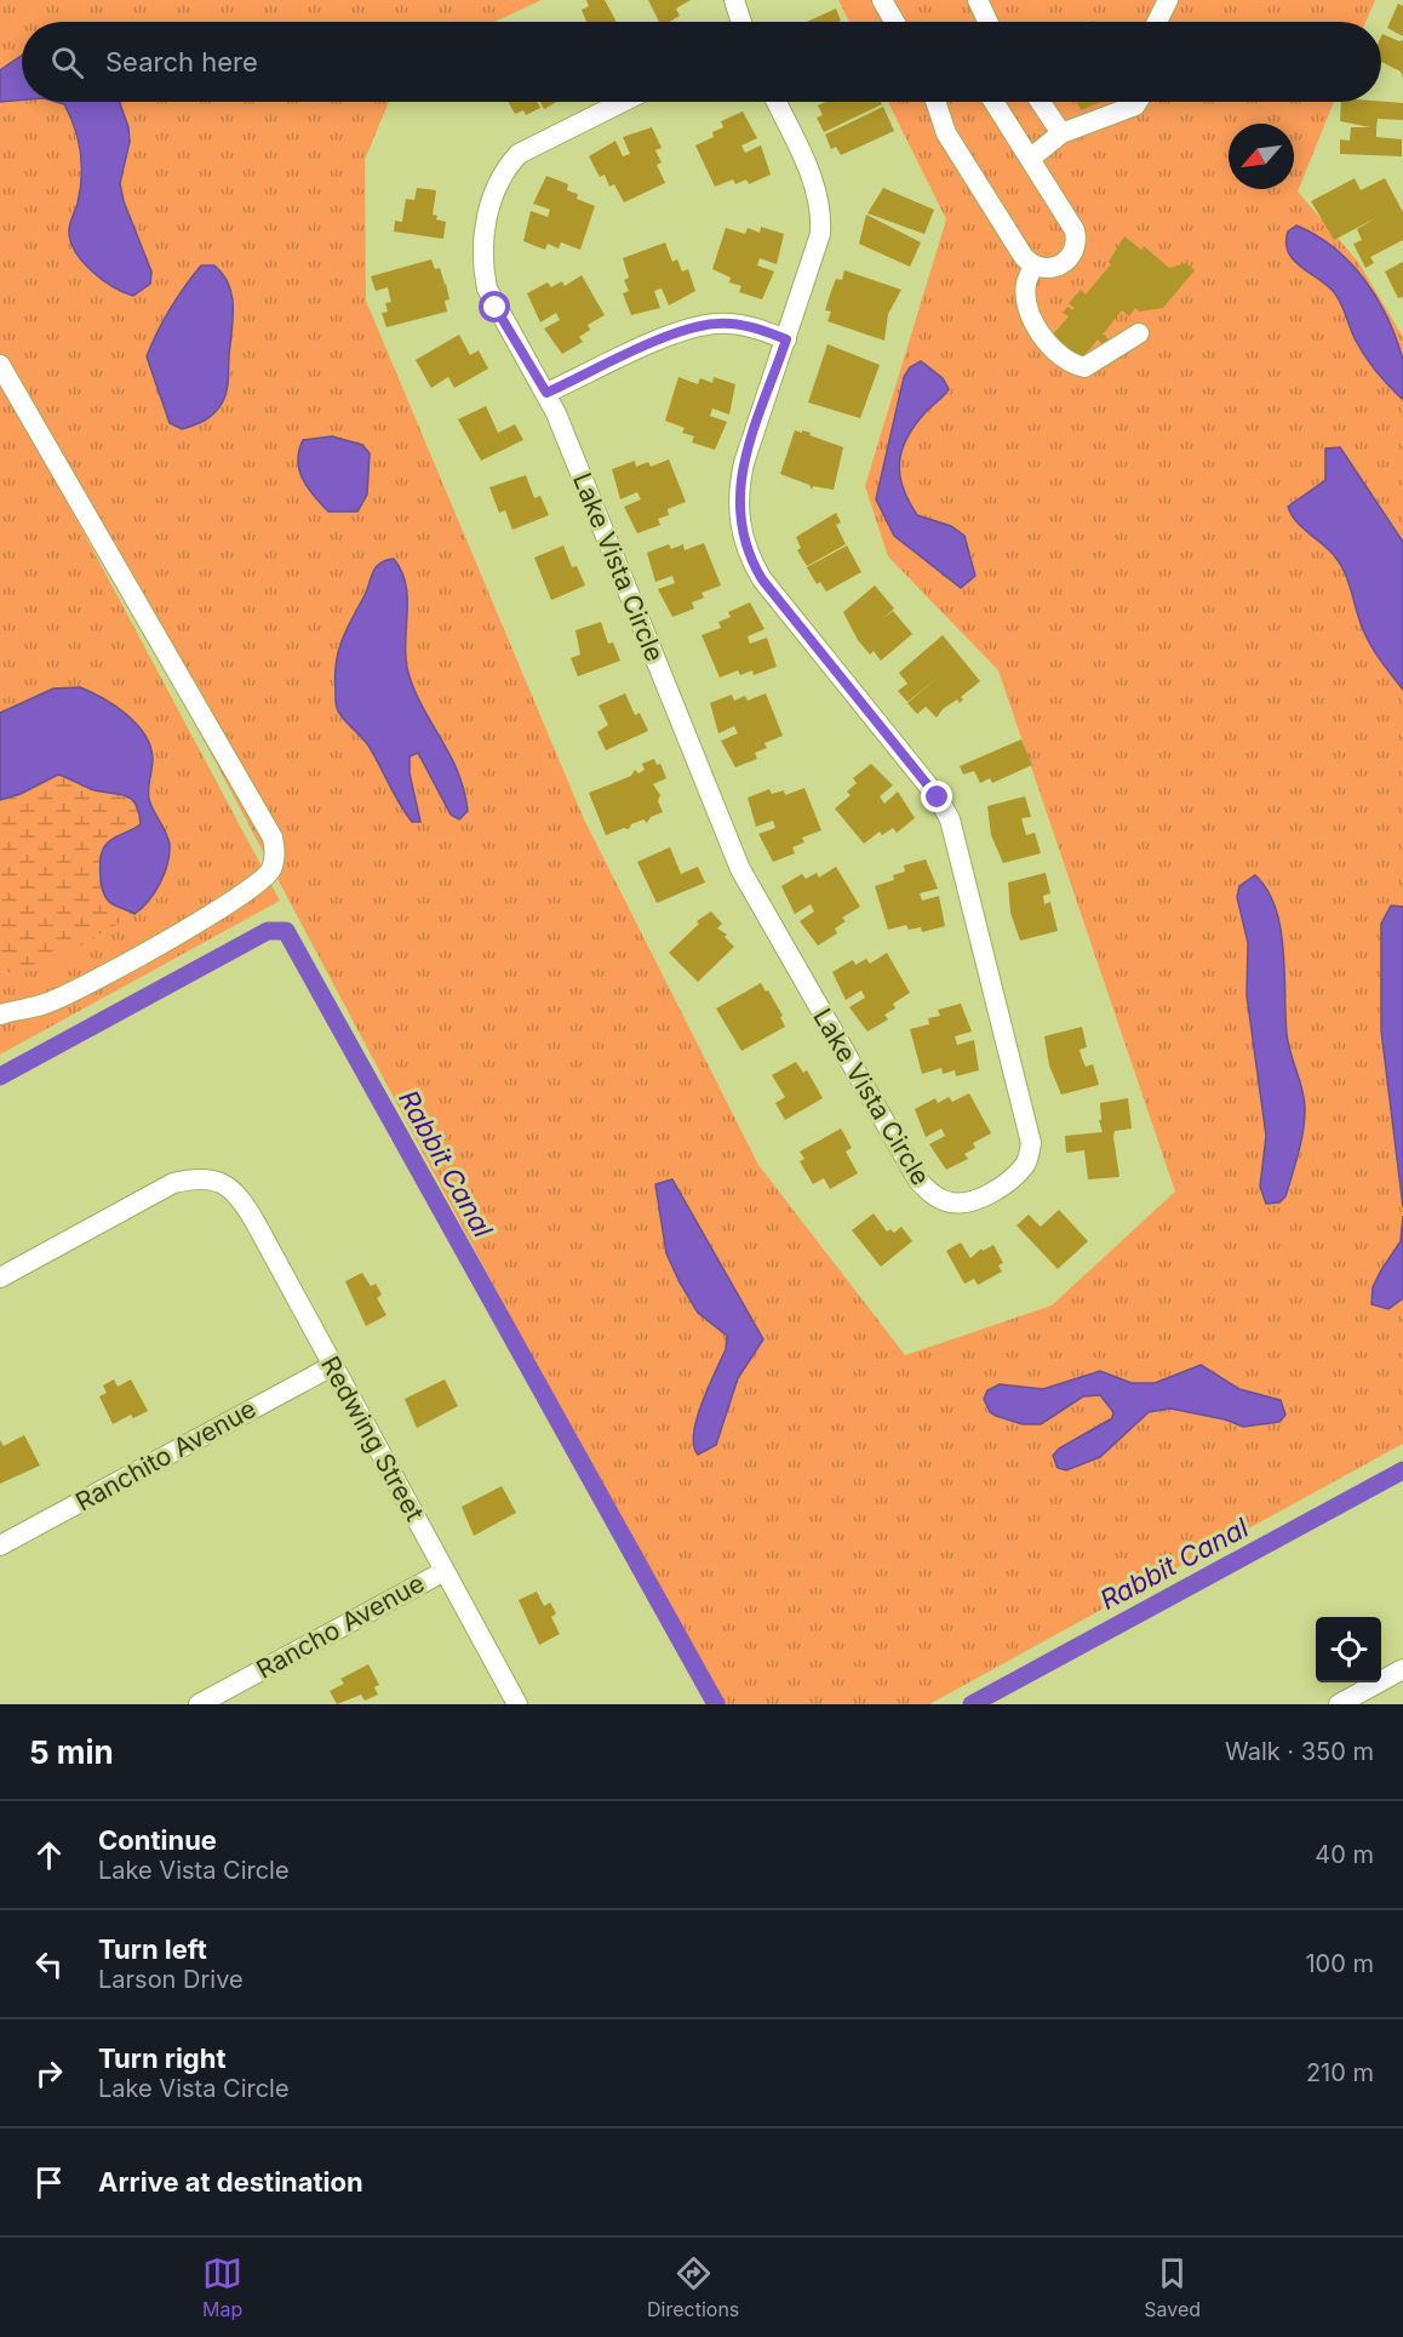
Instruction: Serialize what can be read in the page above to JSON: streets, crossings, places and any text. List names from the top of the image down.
{
  "streets": {
    "street": [
      "Lake Vista Circle",
      "Redwing Street",
      "Ranchito Avenue",
      "Rancho Avenue"
    ]
  },
  "crossings": [
    ["Redwing Street", "Ranchito Avenue"],
    ["Redwing Street", "Rancho Avenue"]
  ],
  "water": ["Rabbit Canal"],
  "north": "bottom left",
  "page": {
    "search": "Search here",
    "heading": ["5 min", "Walk · 350 m"],
    "list": [
      ["Continue", "Lake Vista Circle", "40 m"],
      ["Turn left", "Larson Drive", "100 m"],
      ["Turn right", "Lake Vista Circle", "210 m"],
      "Arrive at destination"
    ],
    "nav": ["Map", "Directions", "Saved"]
  }
}
